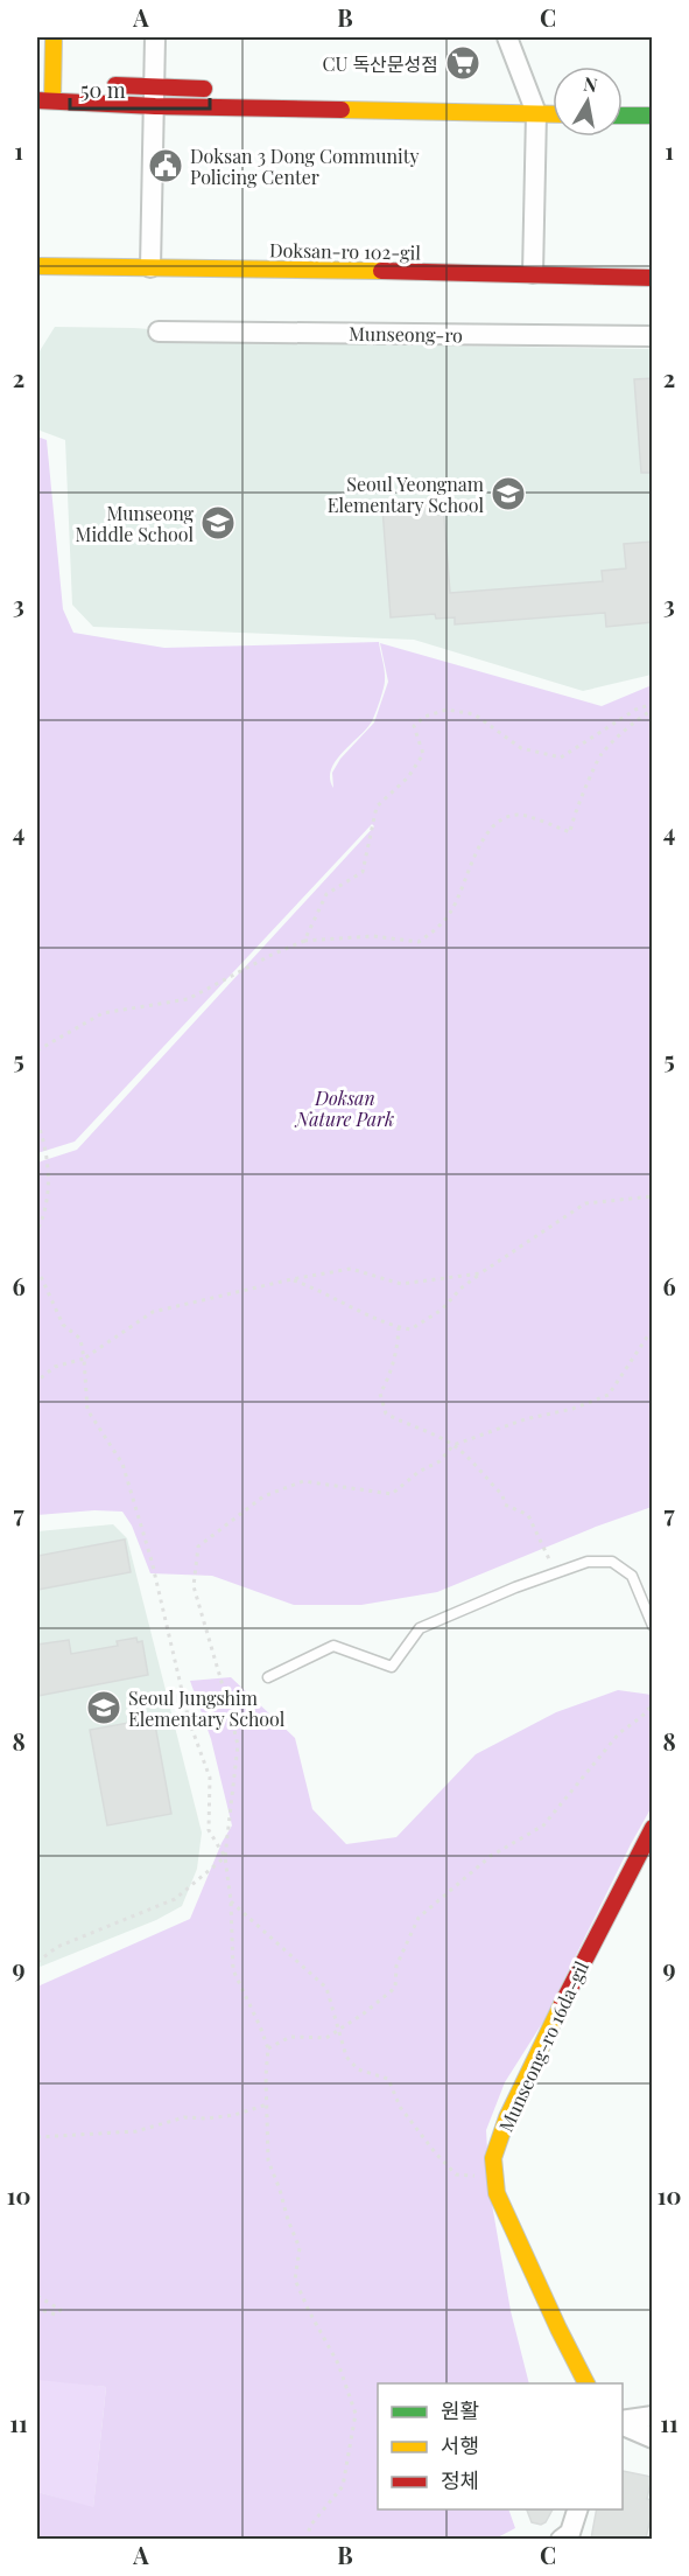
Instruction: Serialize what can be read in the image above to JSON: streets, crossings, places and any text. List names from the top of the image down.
{
  "streets": {
    "street": ["Doksan-ro 102-gil", "Munseong-ro", "Munseong-ro 16da-gil"]
  },
  "parks": ["Doksan Nature Park"],
  "places": {
    "supermarket": ["CU 독산문성점"],
    "public building": ["Doksan 3 Dong Community Policing Center"],
    "school or university": ["Seoul Yeongnam Elementary School", "Munseong Middle School", "Seoul Jungshim Elementary School"]
  },
  "legend": ["원활", "서행", "정체"],
  "scale_bar": "50 m",
  "north": "top",
  "grid": {
    "columns": ["A", "B", "C"],
    "rows": [
      "1",
      "2",
      "3",
      "4",
      "5",
      "6",
      "7",
      "8",
      "9",
      "10",
      "11"
    ]
  }
}
